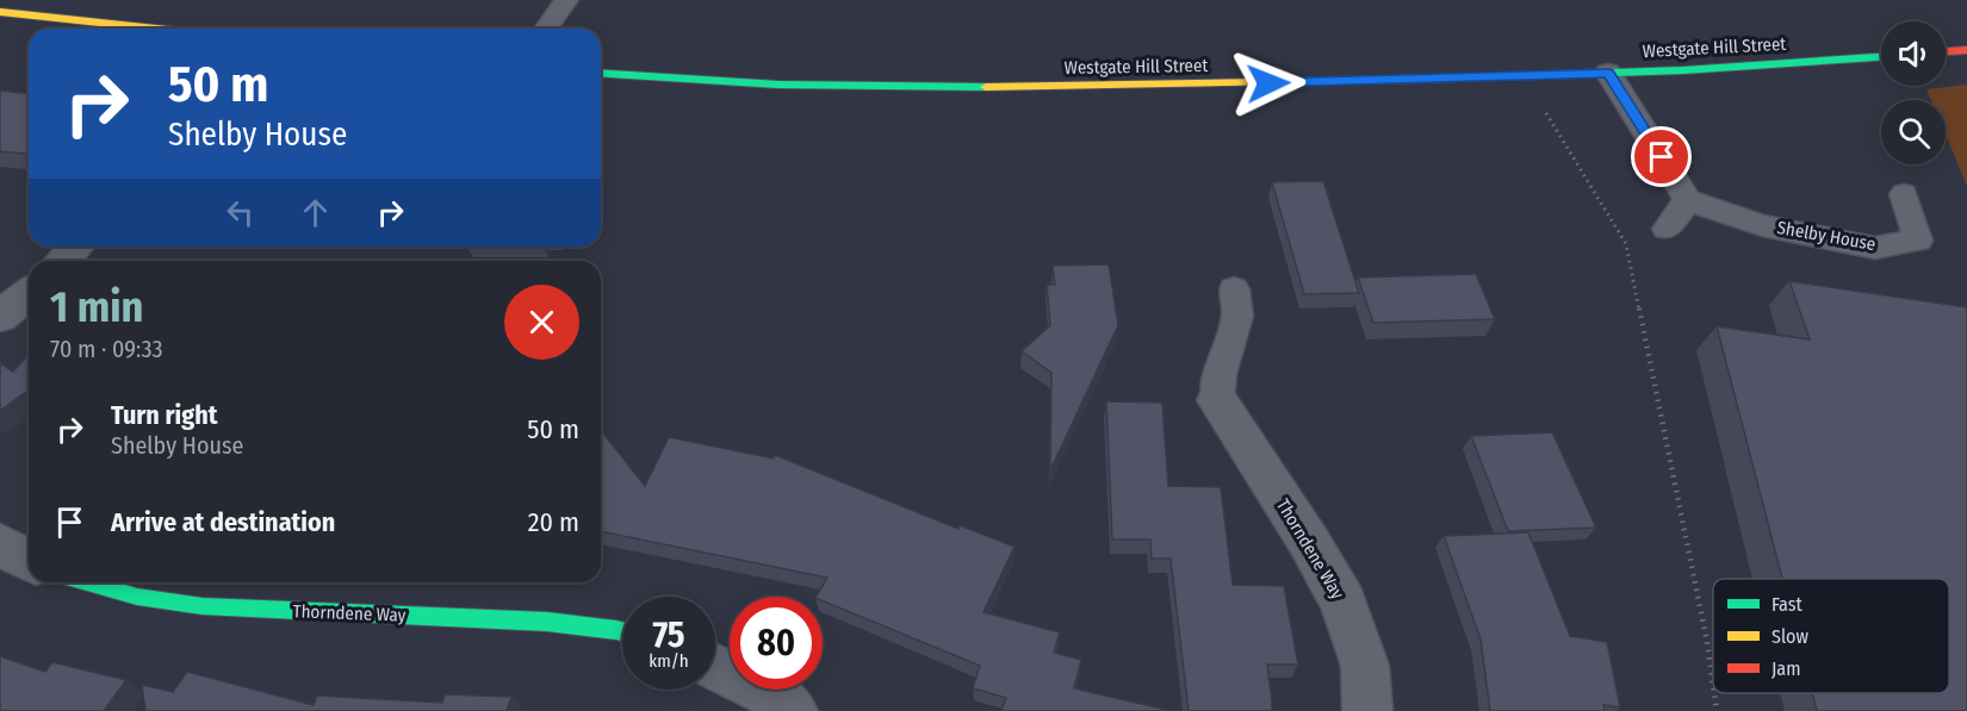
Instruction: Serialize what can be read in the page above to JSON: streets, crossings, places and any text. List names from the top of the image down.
{
  "streets": {
    "main road": ["Westgate Hill Street", "Thorndene Way"],
    "lane": ["Shelby House"]
  },
  "legend": ["Fast", "Slow", "Jam"],
  "page": {
    "turn": ["50 m", "Shelby House"],
    "heading": ["1 min", "70 m · 09:33"],
    "list": [
      {
        "name": "Turn right",
        "note": "Shelby House",
        "value": "50 m"
      },
      {
        "name": "Arrive at destination",
        "value": "20 m"
      }
    ],
    "speed": "75 km/h",
    "limit": "80"
  }
}
